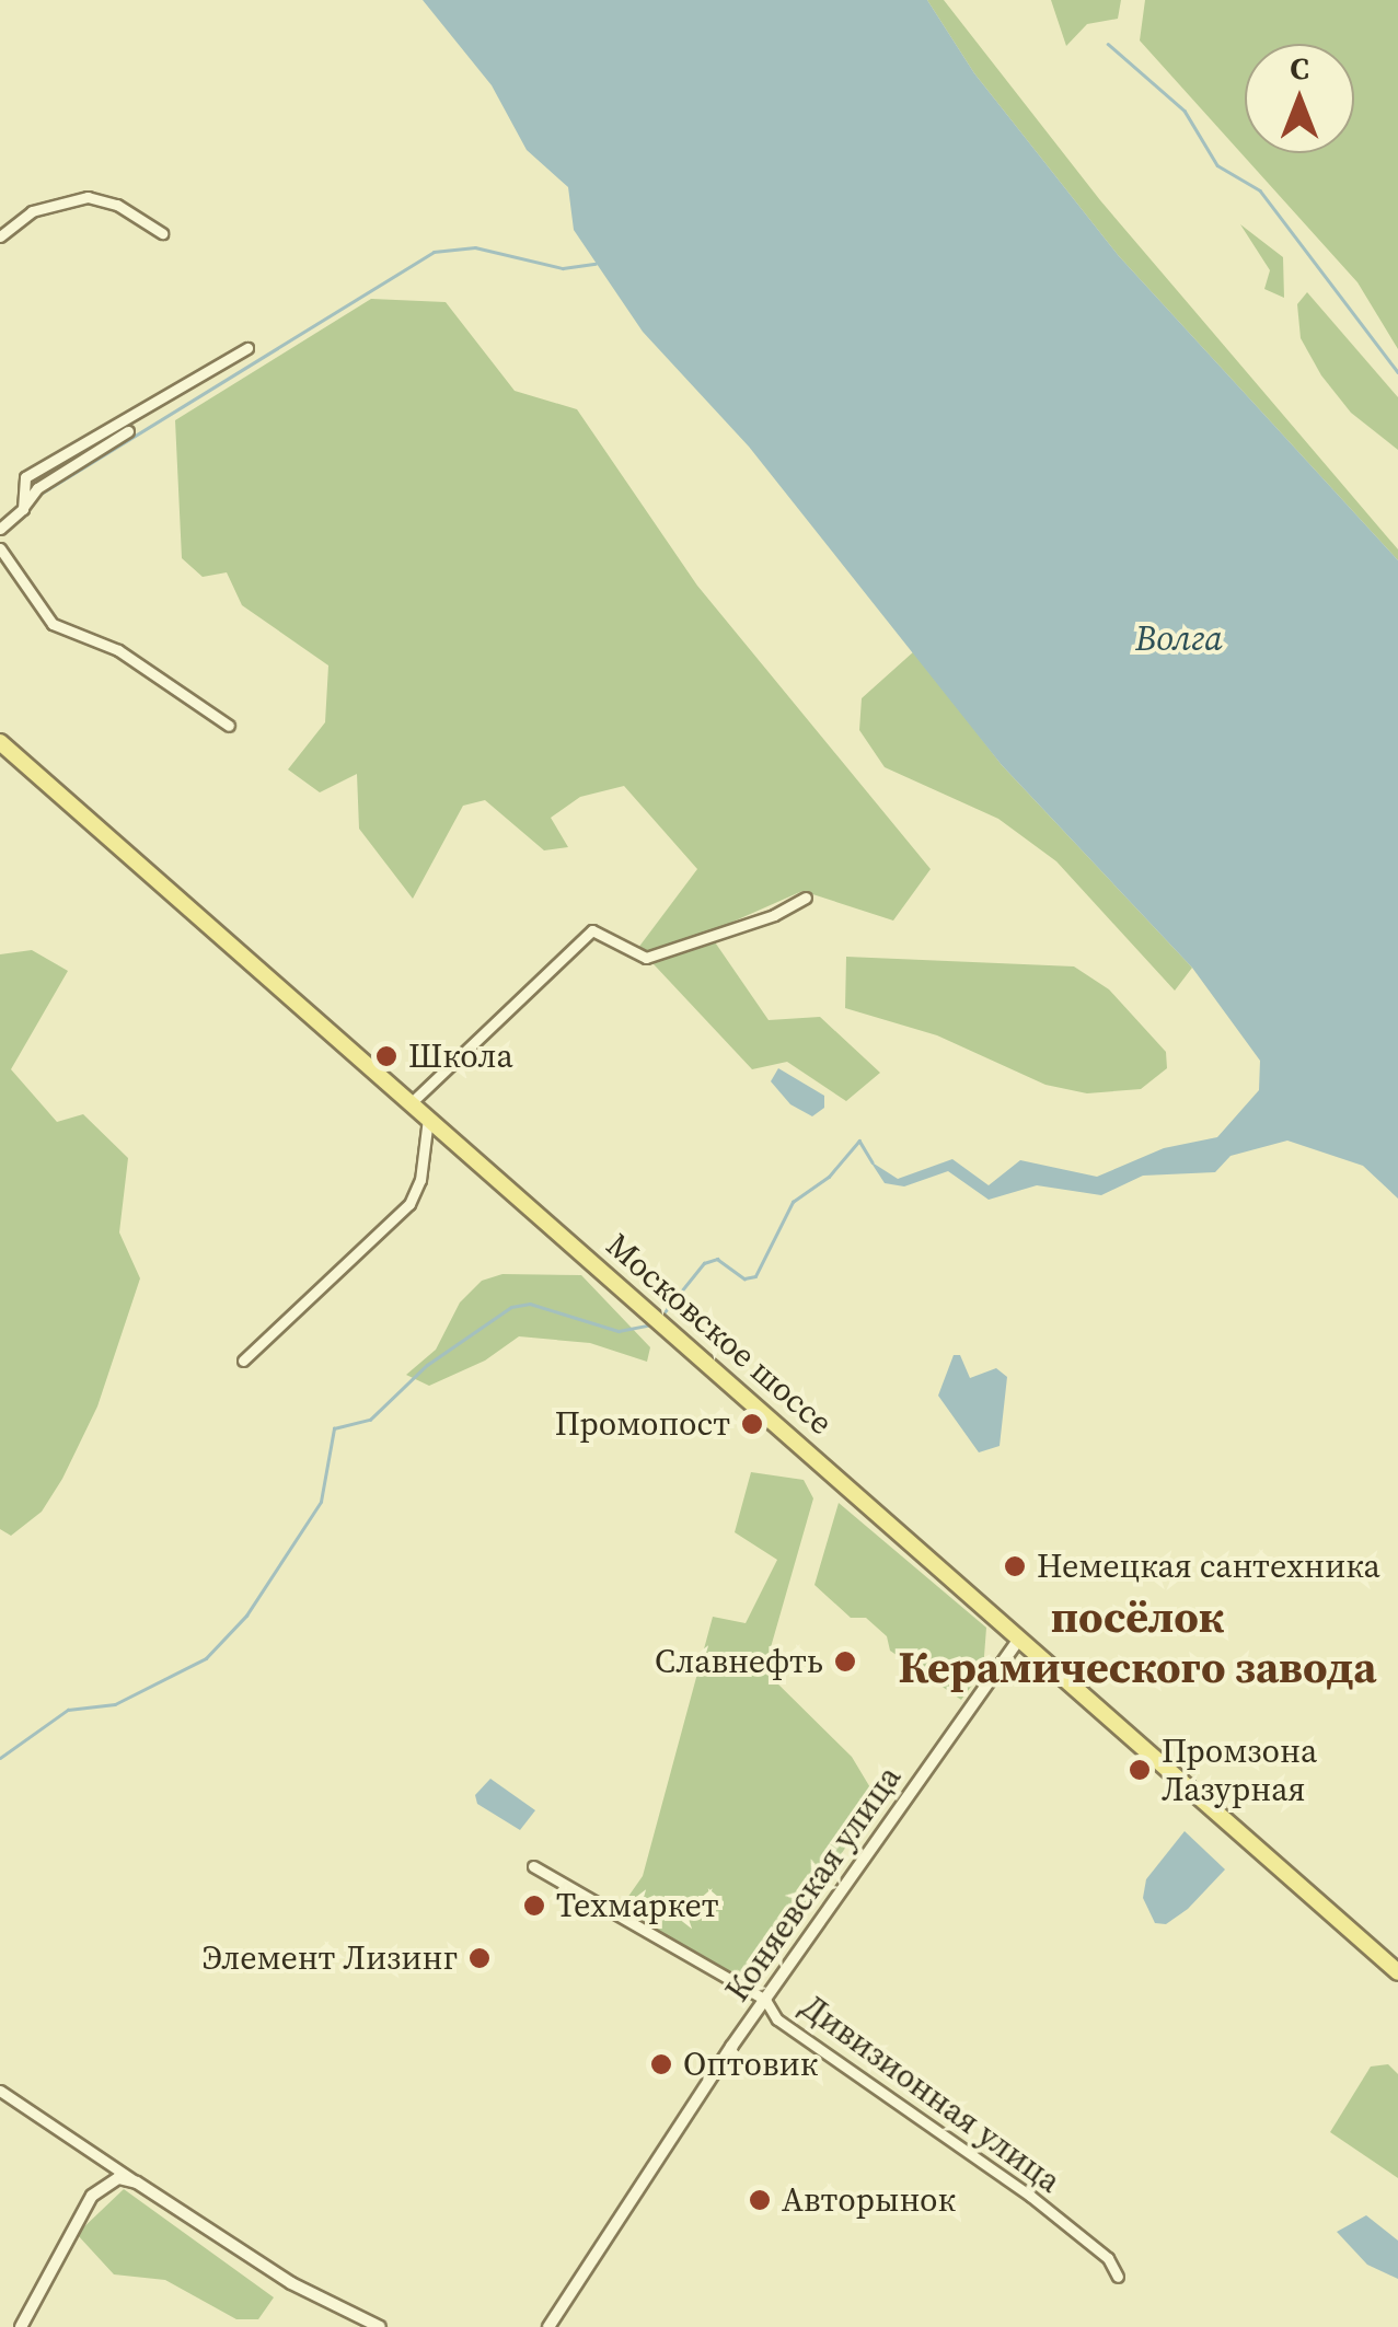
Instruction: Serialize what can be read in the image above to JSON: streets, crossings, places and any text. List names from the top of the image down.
{
  "streets": {
    "main road": ["Московское шоссе"],
    "street": ["Коняевская улица", "Дивизионная улица"]
  },
  "crossings": [
    ["Московское шоссе", "Коняевская улица"],
    ["Коняевская улица", "Дивизионная улица"]
  ],
  "districts": ["посёлок Керамического завода"],
  "water": ["Волга"],
  "places": [
    "Школа",
    "Промопост",
    "Немецкая сантехника",
    "Славнефть",
    "Промзона Лазурная",
    "Техмаркет",
    "Элемент Лизинг",
    "Оптовик",
    "Авторынок"
  ],
  "north": "top"
}
